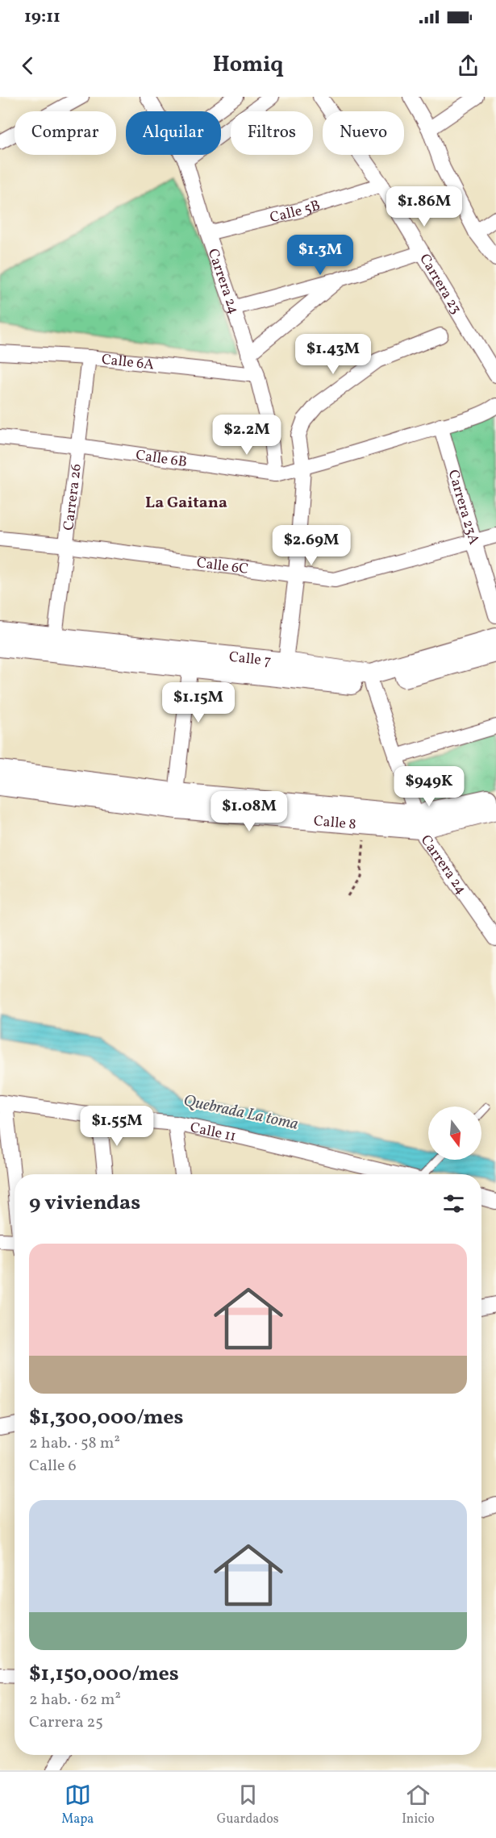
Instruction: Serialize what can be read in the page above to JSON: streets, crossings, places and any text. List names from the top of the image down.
{
  "streets": {
    "main road": ["Calle 7", "Calle 8"],
    "street": [
      "Calle 5B",
      "Carrera 24",
      "Carrera 23",
      "Calle 6A",
      "Calle 6B",
      "Carrera 26",
      "Carrera 23A",
      "Calle 6C",
      "Calle 11"
    ]
  },
  "crossings": [
    ["Calle 5B", "Carrera 24"],
    ["Calle 5B", "Carrera 23"],
    ["Carrera 24", "Calle 6A"],
    ["Carrera 24", "Calle 6B"],
    ["Carrera 24", "Calle 7"],
    ["Carrera 24", "Calle 8"],
    ["Calle 6A", "Carrera 26"],
    ["Calle 6B", "Carrera 26"],
    ["Calle 6B", "Carrera 23A"],
    ["Carrera 26", "Calle 6C"],
    ["Carrera 26", "Calle 7"],
    ["Carrera 23A", "Calle 6C"]
  ],
  "districts": ["La Gaitana"],
  "water": ["Quebrada La toma"],
  "north": "bottom",
  "page": {
    "status": "19:11",
    "header": "Homiq",
    "chip": [
      "Comprar",
      "Alquilar",
      "Filtros",
      "Nuevo"
    ],
    "price": [
      "$1.86M",
      "$1.3M",
      "$1.43M",
      "$2.2M",
      "$2.69M",
      "$1.15M",
      "$949K",
      "$1.08M",
      "$1.55M"
    ],
    "heading": "9 viviendas",
    "list": [
      {
        "name": "$1,300,000/mes",
        "note": "2 hab. · 58 m² · Calle 6"
      },
      {
        "name": "$1,150,000/mes",
        "note": "2 hab. · 62 m² · Carrera 25"
      }
    ],
    "tabs": ["Mapa", "Guardados", "Inicio"]
  }
}
